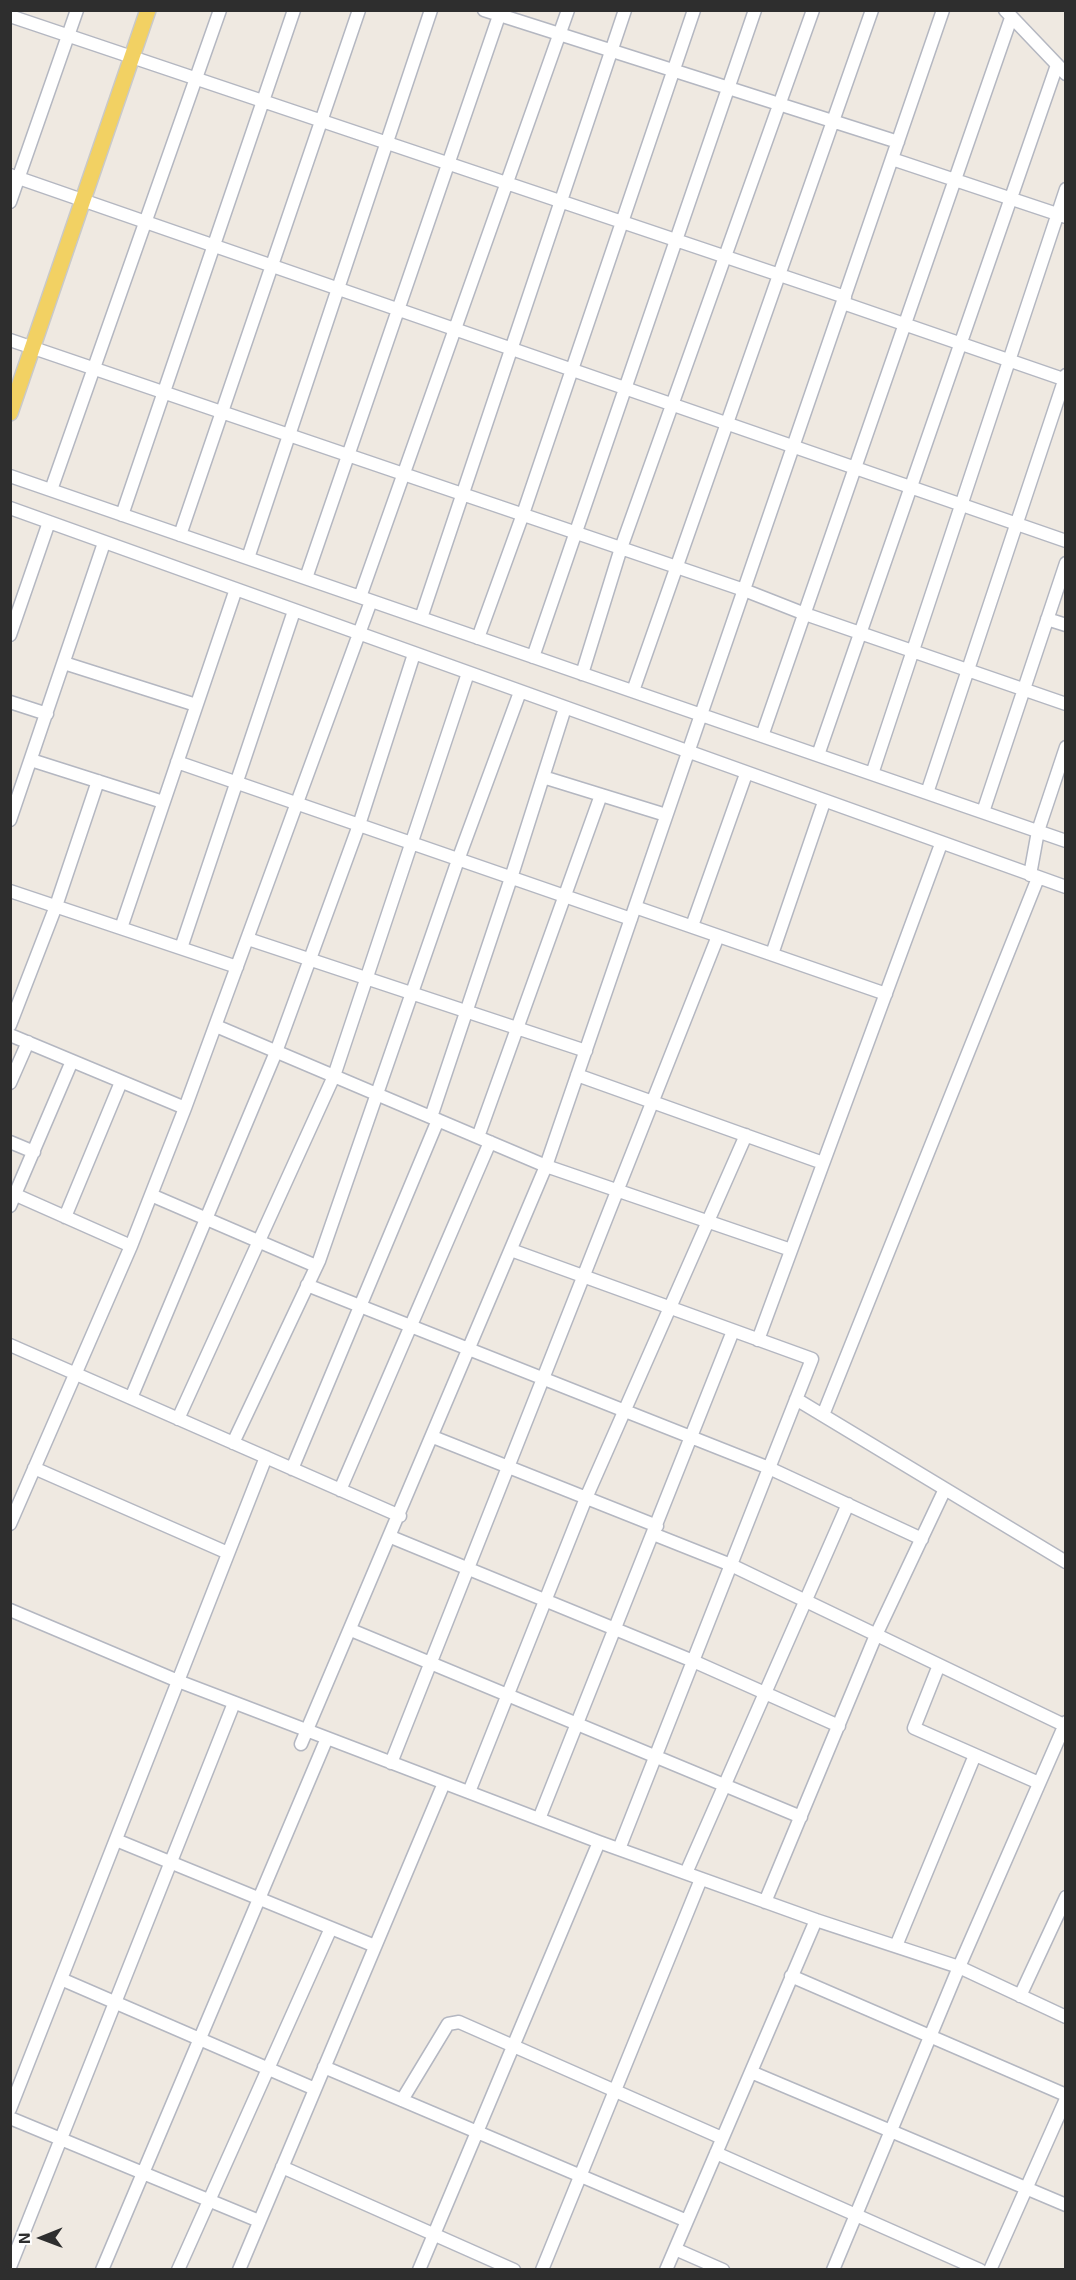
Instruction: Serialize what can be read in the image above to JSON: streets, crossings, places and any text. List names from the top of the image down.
{
  "north": "left"
}
